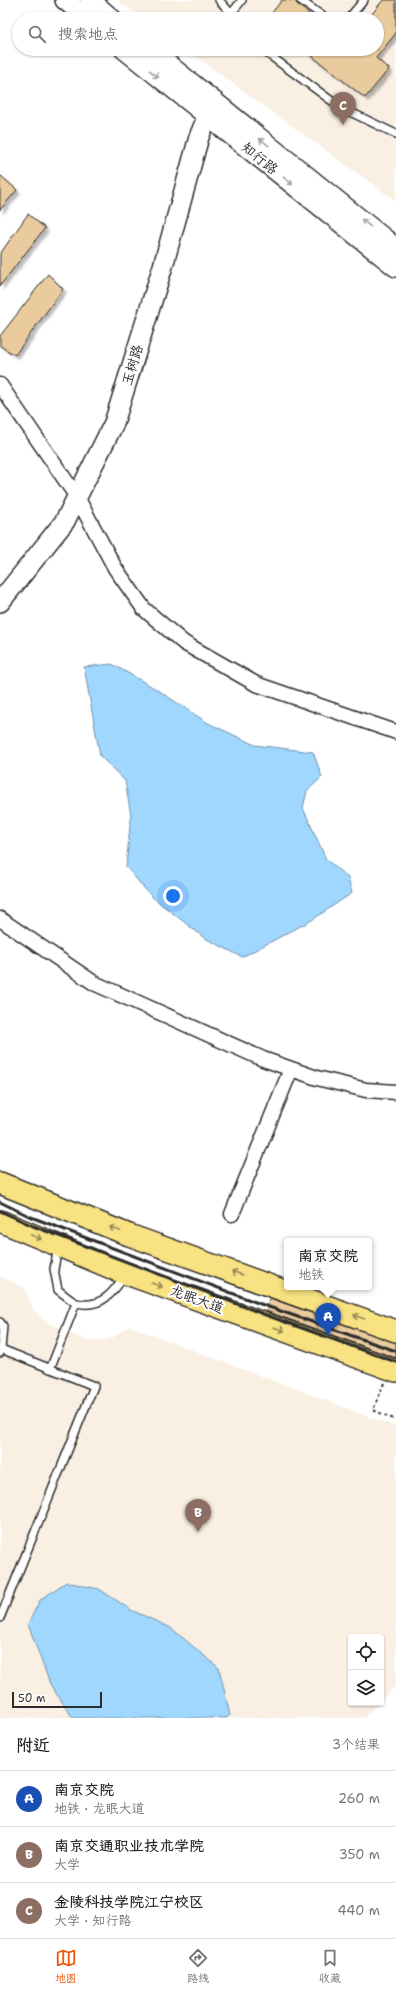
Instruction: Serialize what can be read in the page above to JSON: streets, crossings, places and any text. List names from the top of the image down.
{
  "streets": {
    "main road": ["龙眠大道"],
    "street": ["知行路", "玉树路"]
  },
  "crossings": [
    ["知行路", "玉树路"]
  ],
  "scale_bar": "50 m",
  "page": {
    "search": "搜索地点",
    "pins": ["C", "A", "B"],
    "popup": ["南京交院", "地铁"],
    "scale": "50 m",
    "heading": ["附近", "3个结果"],
    "list": [
      {
        "mark": "A",
        "name": "南京交院",
        "note": "地铁 · 龙眠大道",
        "value": "260 m"
      },
      {
        "mark": "B",
        "name": "南京交通职业技术学院",
        "note": "大学",
        "value": "350 m"
      },
      {
        "mark": "C",
        "name": "金陵科技学院江宁校区",
        "note": "大学 · 知行路",
        "value": "440 m"
      }
    ],
    "nav": ["地图", "路线", "收藏"]
  }
}
